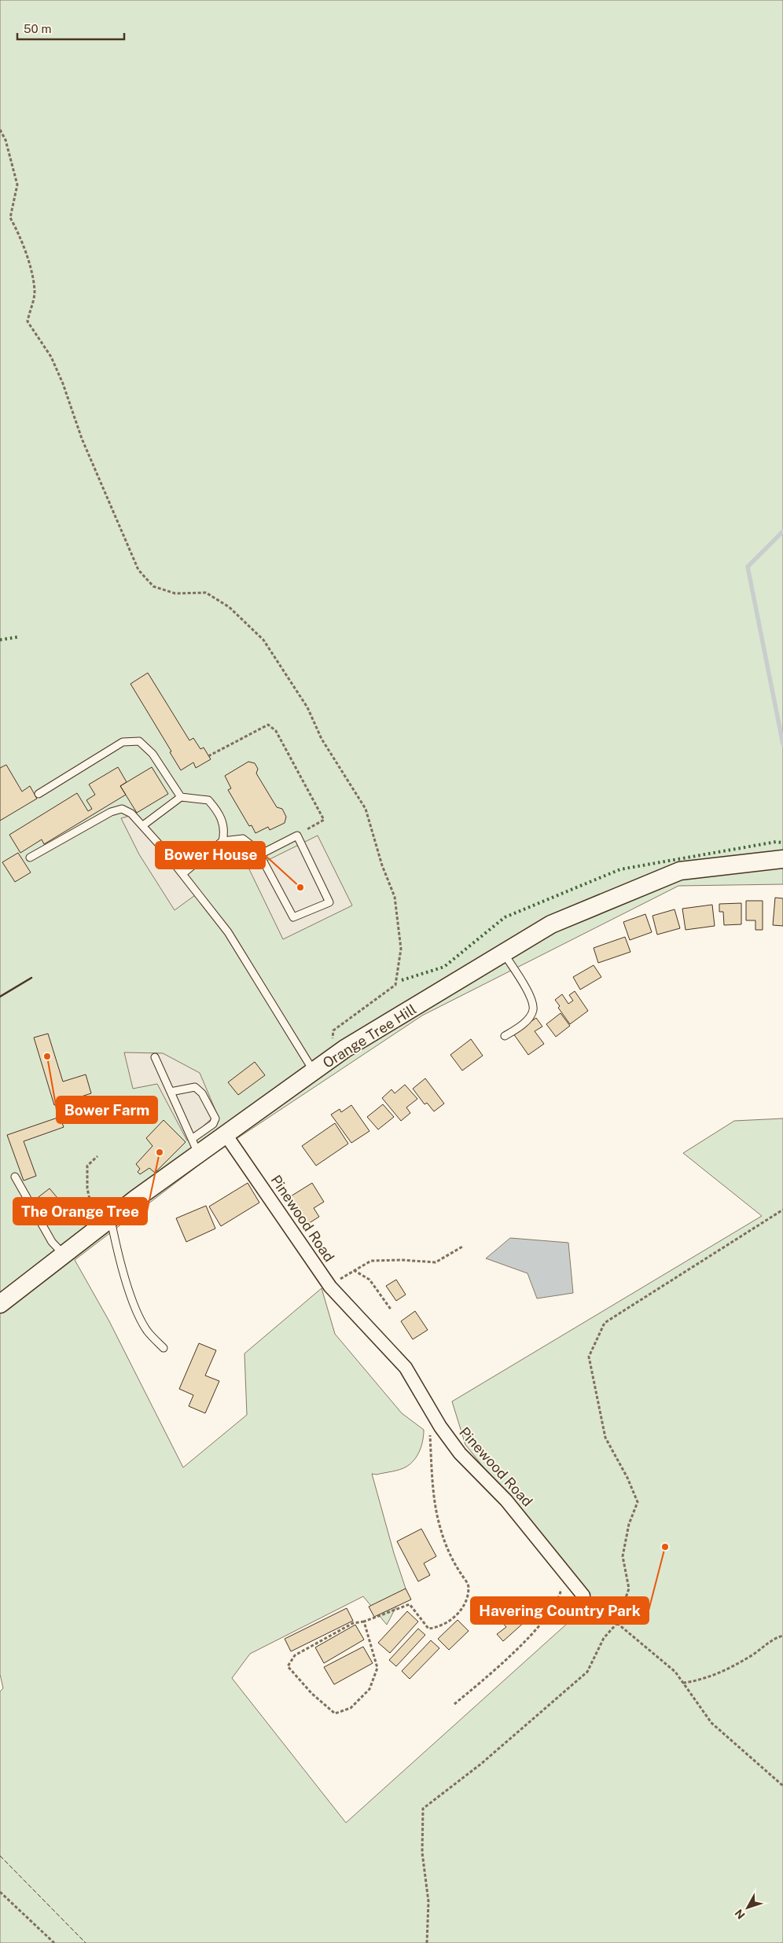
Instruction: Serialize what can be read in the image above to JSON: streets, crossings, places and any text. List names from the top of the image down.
{
  "streets": {
    "main road": ["Orange Tree Hill"],
    "street": ["Pinewood Road"]
  },
  "crossings": [
    ["Orange Tree Hill", "Pinewood Road"]
  ],
  "places": [
    "Bower House",
    "Bower Farm",
    "The Orange Tree",
    "Havering Country Park"
  ],
  "scale_bar": "50 m",
  "north": "bottom left"
}
